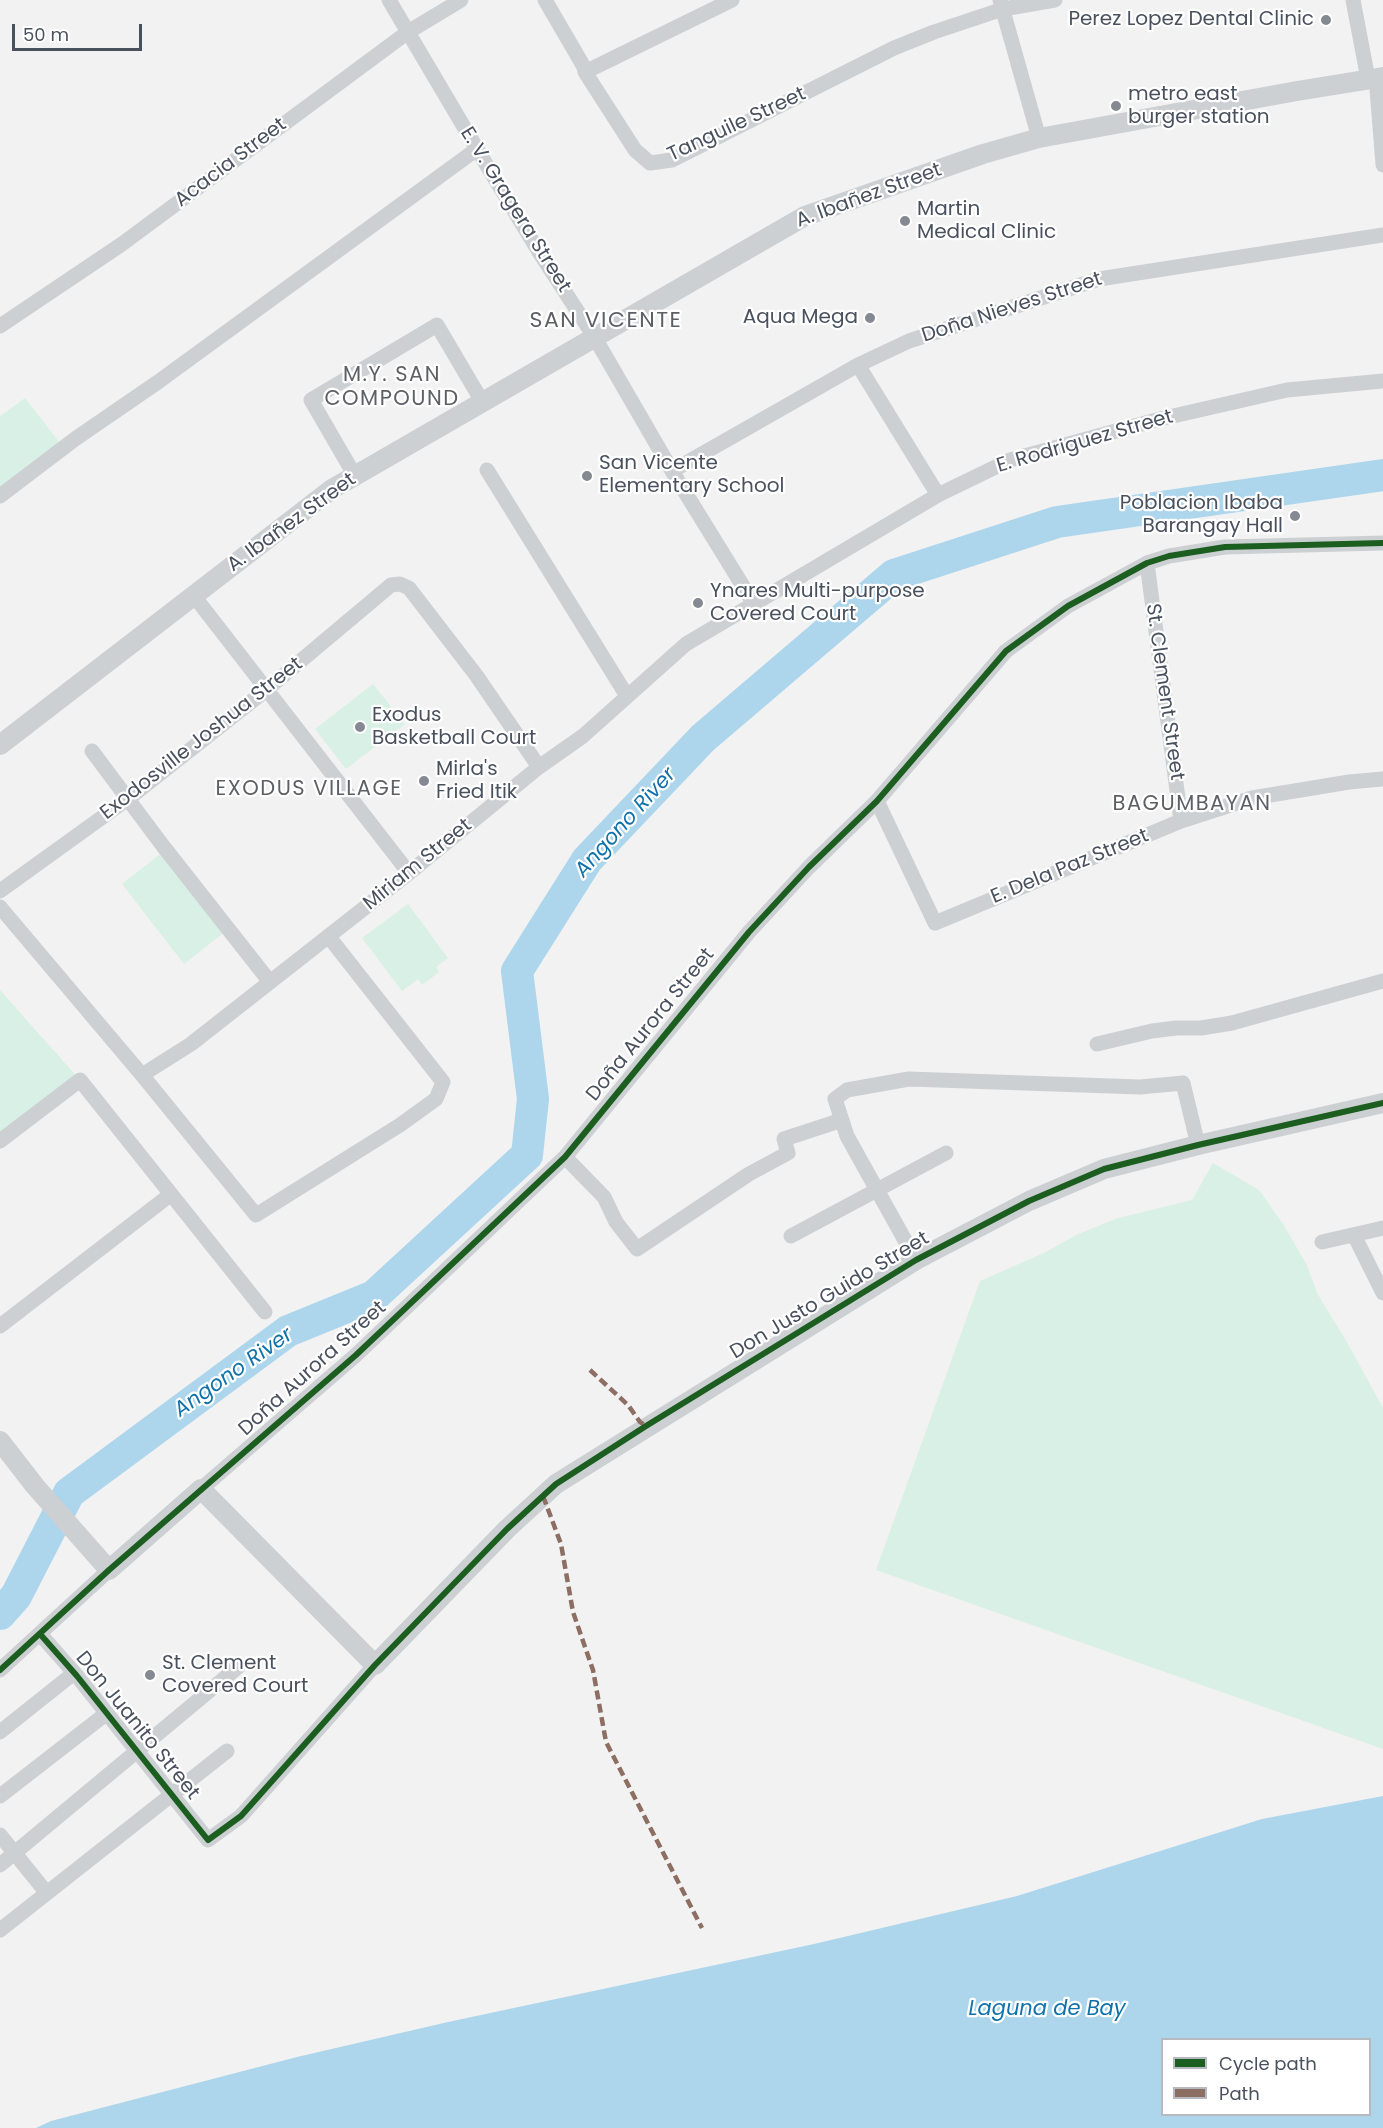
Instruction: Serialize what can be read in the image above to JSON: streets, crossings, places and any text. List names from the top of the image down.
{
  "streets": {
    "street": [
      "Tanguile Street",
      "Acacia Street",
      "A. Ibañez Street",
      "E. V. Gragera Street",
      "Doña Nieves Street",
      "E. Rodriguez Street",
      "St. Clement Street",
      "Exodosville Joshua Street",
      "Miriam Street",
      "E. Dela Paz Street",
      "Doña Aurora Street",
      "Don Justo Guido Street",
      "Don Juanito Street"
    ]
  },
  "crossings": [
    ["Acacia Street", "E. V. Gragera Street"],
    ["A. Ibañez Street", "E. V. Gragera Street"],
    ["E. V. Gragera Street", "Doña Nieves Street"],
    ["E. V. Gragera Street", "E. Rodriguez Street"],
    ["E. Rodriguez Street", "Miriam Street"],
    ["St. Clement Street", "E. Dela Paz Street"],
    ["St. Clement Street", "Doña Aurora Street"],
    ["Exodosville Joshua Street", "Miriam Street"],
    ["E. Dela Paz Street", "Doña Aurora Street"],
    ["Doña Aurora Street", "Don Juanito Street"],
    ["Don Justo Guido Street", "Don Juanito Street"]
  ],
  "districts": [
    "SAN VICENTE",
    "M.Y. SAN COMPOUND",
    "EXODUS VILLAGE",
    "BAGUMBAYAN"
  ],
  "water": ["Angono River", "Laguna de Bay"],
  "places": [
    "Perez Lopez Dental Clinic",
    "metro east burger station",
    "Martin Medical Clinic",
    "Aqua Mega",
    "San Vicente Elementary School",
    "Poblacion Ibaba Barangay Hall",
    "Ynares Multi-purpose Covered Court",
    "Exodus Basketball Court",
    "Mirla's Fried Itik",
    "St. Clement Covered Court"
  ],
  "legend": ["Cycle path", "Path"],
  "scale_bar": "50 m"
}
